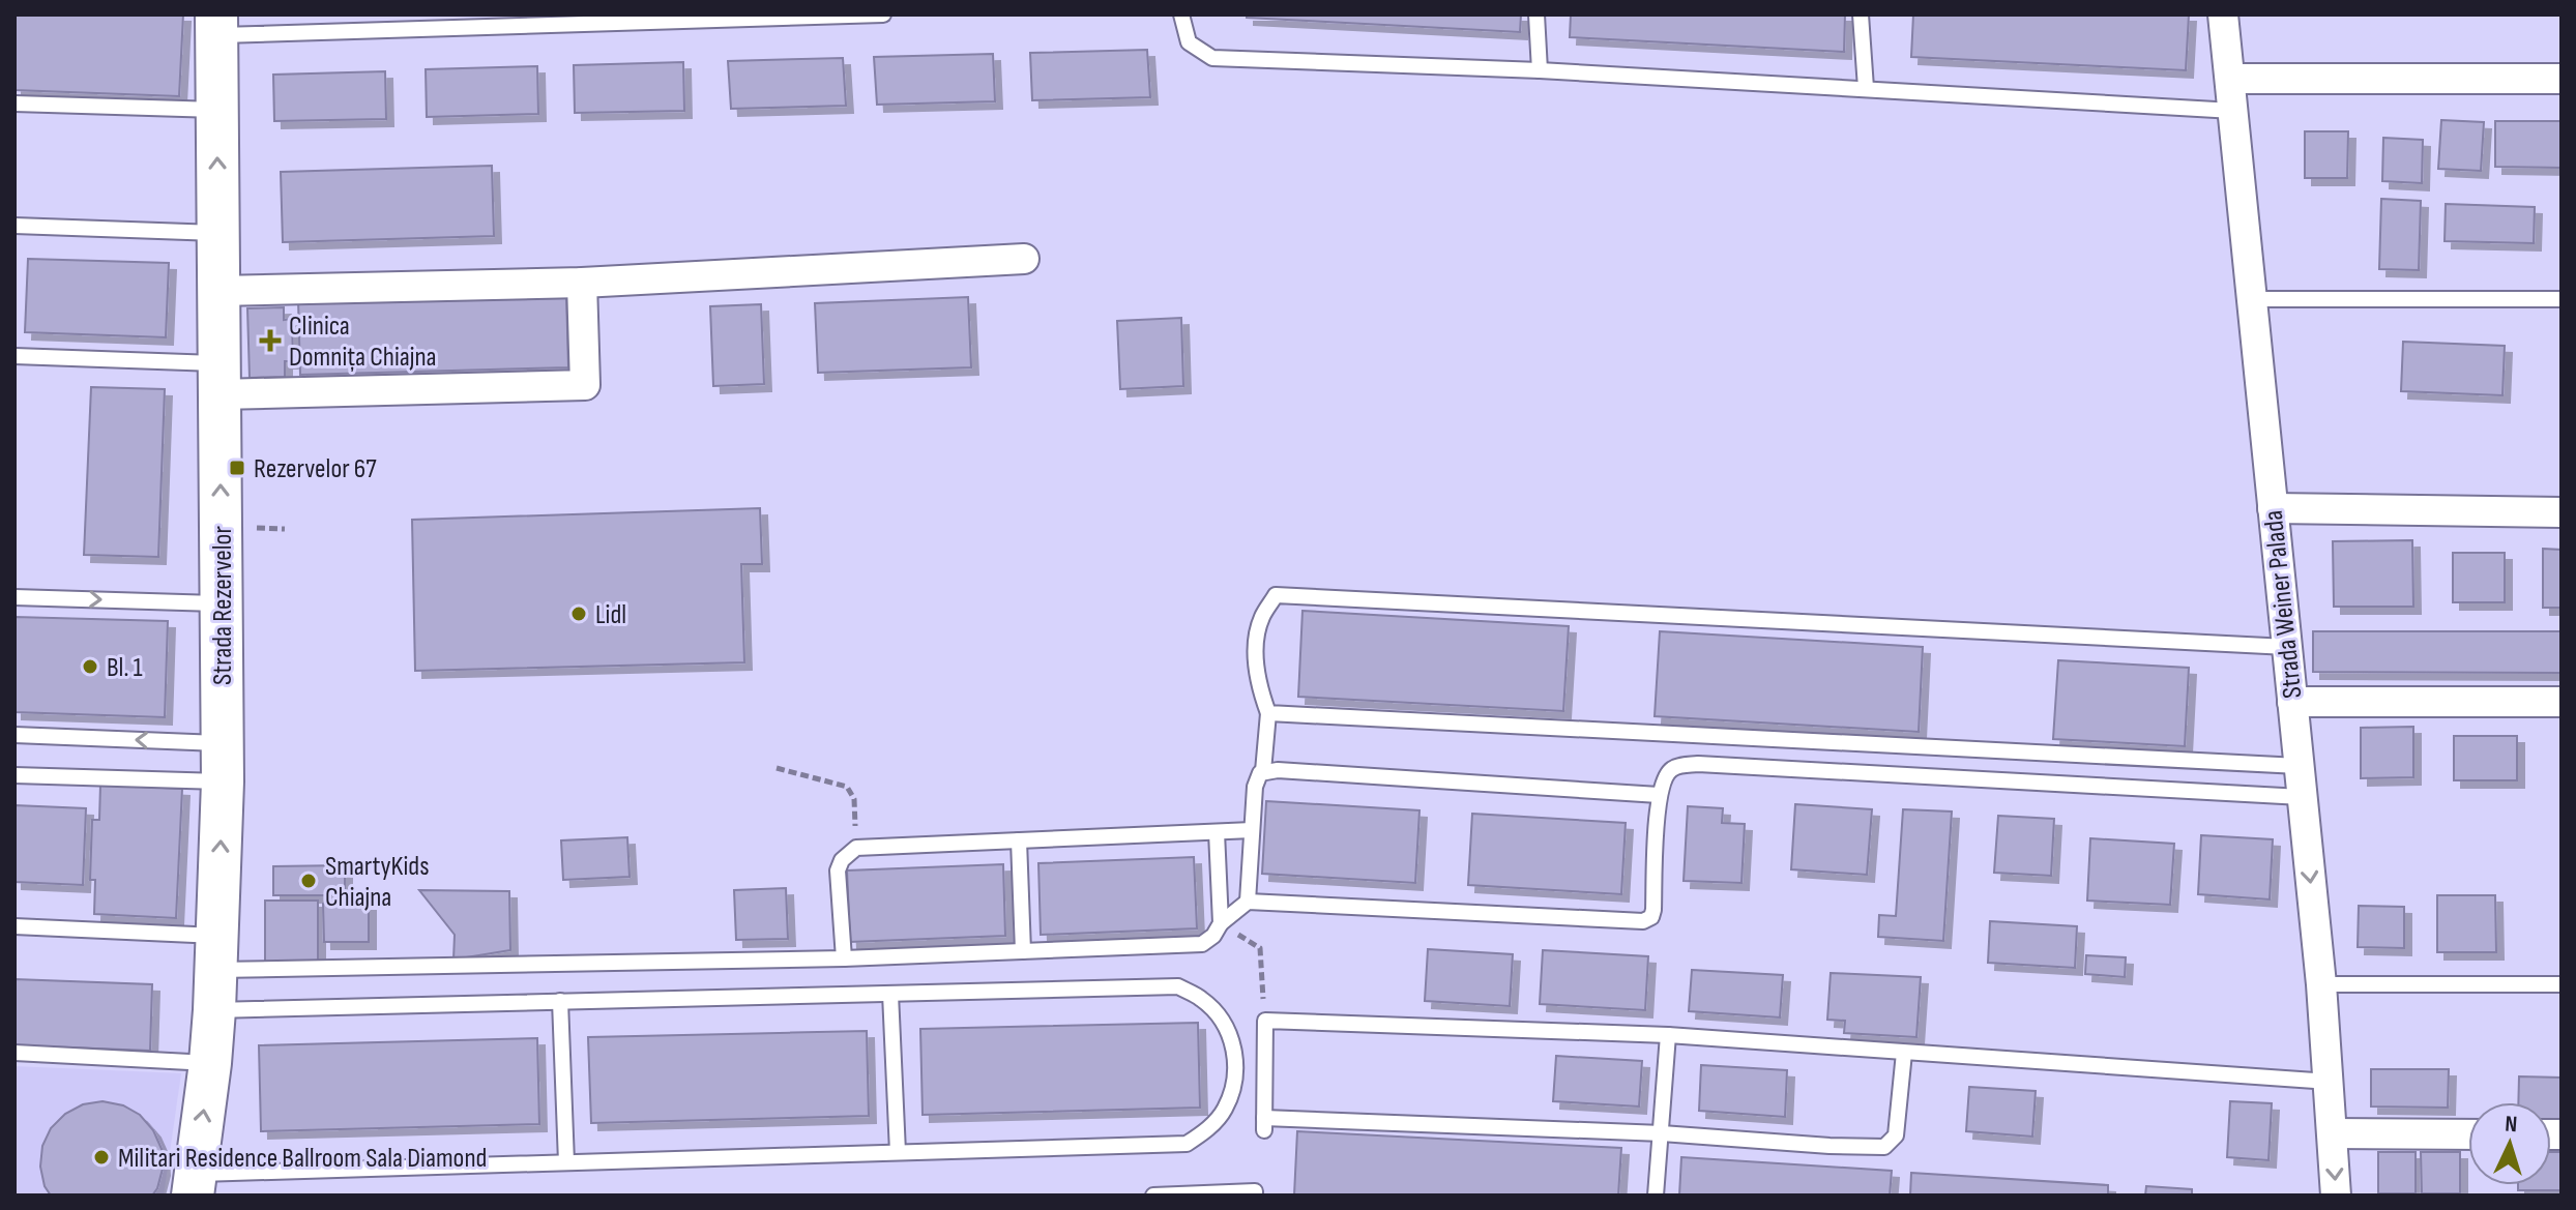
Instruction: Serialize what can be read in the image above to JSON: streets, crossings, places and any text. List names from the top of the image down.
{
  "streets": {
    "street": ["Strada Weiner Palada", "Strada Rezervelor"]
  },
  "one_way": ["Strada Rezervelor"],
  "places": {
    "health": ["Clinica Domnița Chiajna"],
    "transit": ["Rezervelor 67"],
    "other": [
      "Lidl",
      "Bl. 1",
      "SmartyKids Chiajna",
      "Militari Residence Ballroom Sala Diamond"
    ]
  },
  "north": "top"
}
